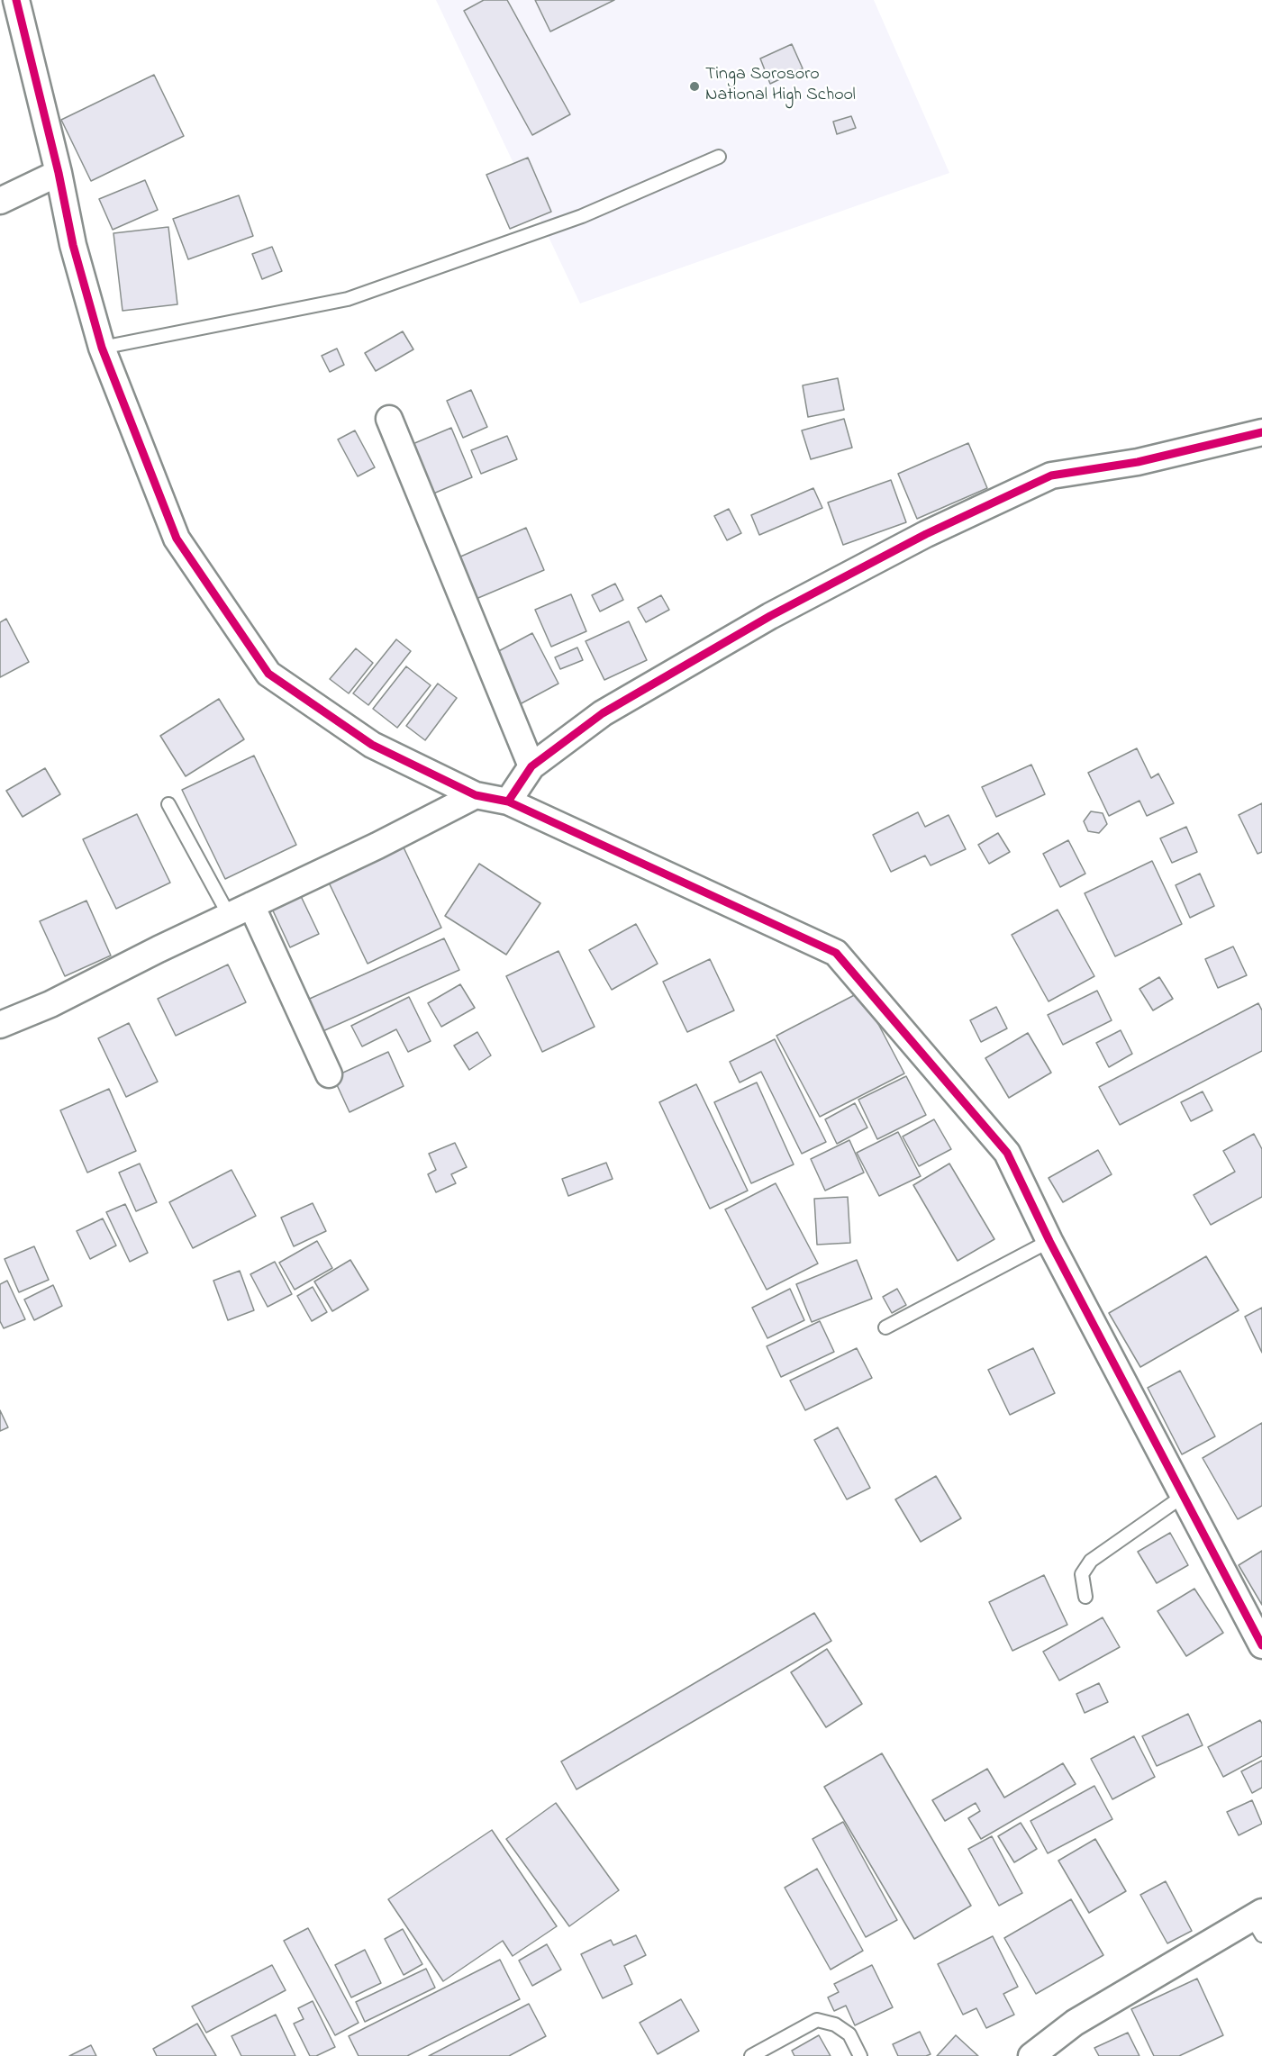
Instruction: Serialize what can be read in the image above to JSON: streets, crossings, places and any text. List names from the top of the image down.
{
  "places": ["Tinga Sorosoro National High School"]
}
